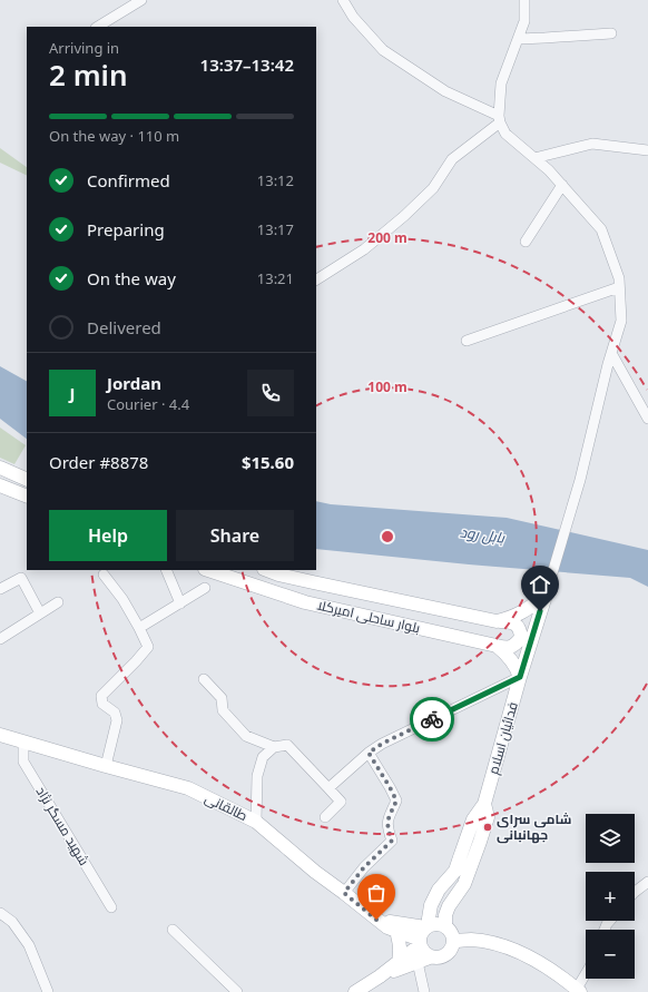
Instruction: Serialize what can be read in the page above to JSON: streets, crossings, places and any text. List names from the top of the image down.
{
  "streets": {
    "main road": ["بلوار ساحلی امیرکلا", "فدائیان اسلام", "طالقانی"],
    "street": ["شهید مسگر نژاد"]
  },
  "crossings": [
    ["بلوار ساحلی امیرکلا", "فدائیان اسلام"],
    ["فدائیان اسلام", "طالقانی"],
    ["طالقانی", "شهید مسگر نژاد"]
  ],
  "water": ["بابل رود"],
  "places": ["شامی سرای جهانبانی"],
  "page": {
    "heading": ["2 min", "Arriving in", "13:37–13:42"],
    "panel": [
      "Jordan",
      "Courier · 4.4",
      "Order #8878",
      "$15.60"
    ],
    "bar": "On the way · 110 m",
    "list": [
      ["Confirmed", "13:12"],
      ["Preparing", "13:17"],
      ["On the way", "13:21"],
      "Delivered"
    ],
    "round": "J",
    "buttons": ["Help", "Share"],
    "map_buttons": ["+", "−"]
  },
  "rings": ["200 m", "100 m"]
}
